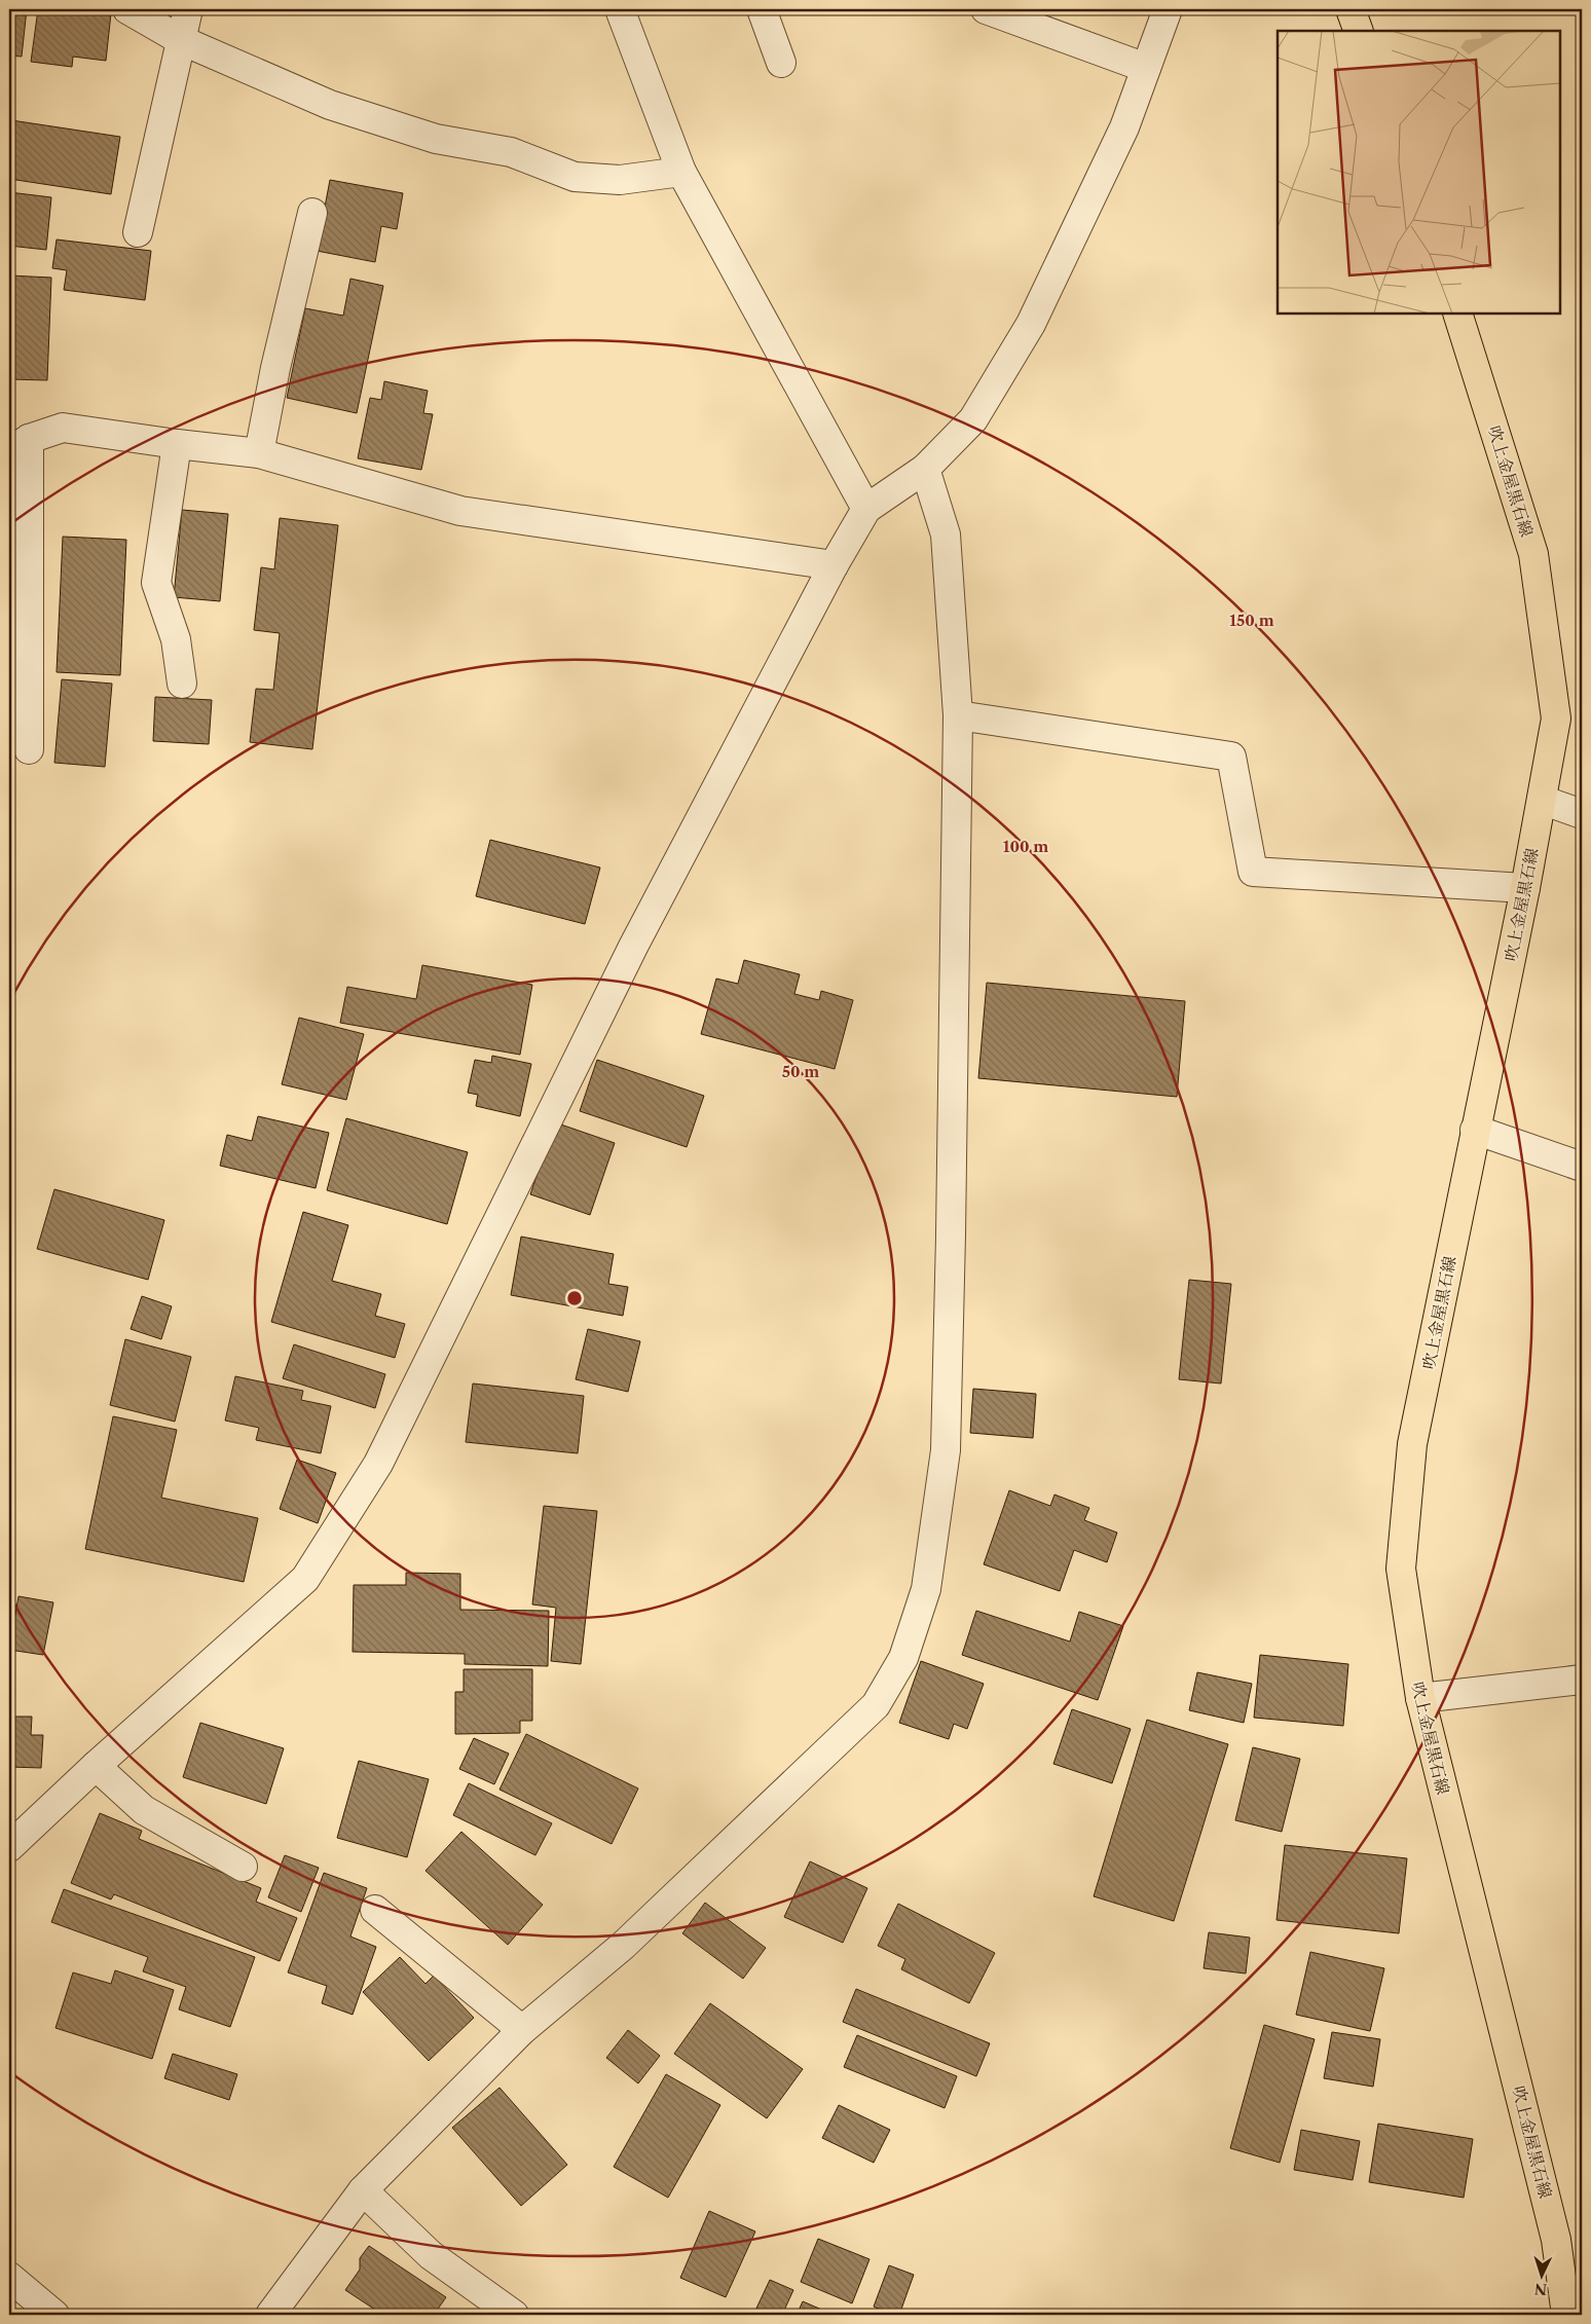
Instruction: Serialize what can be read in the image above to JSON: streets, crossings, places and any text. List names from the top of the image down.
{
  "streets": {
    "main road": ["吹上金屋黒石線"]
  },
  "north": "bottom",
  "rings": ["150 m", "100 m", "50 m"]
}
